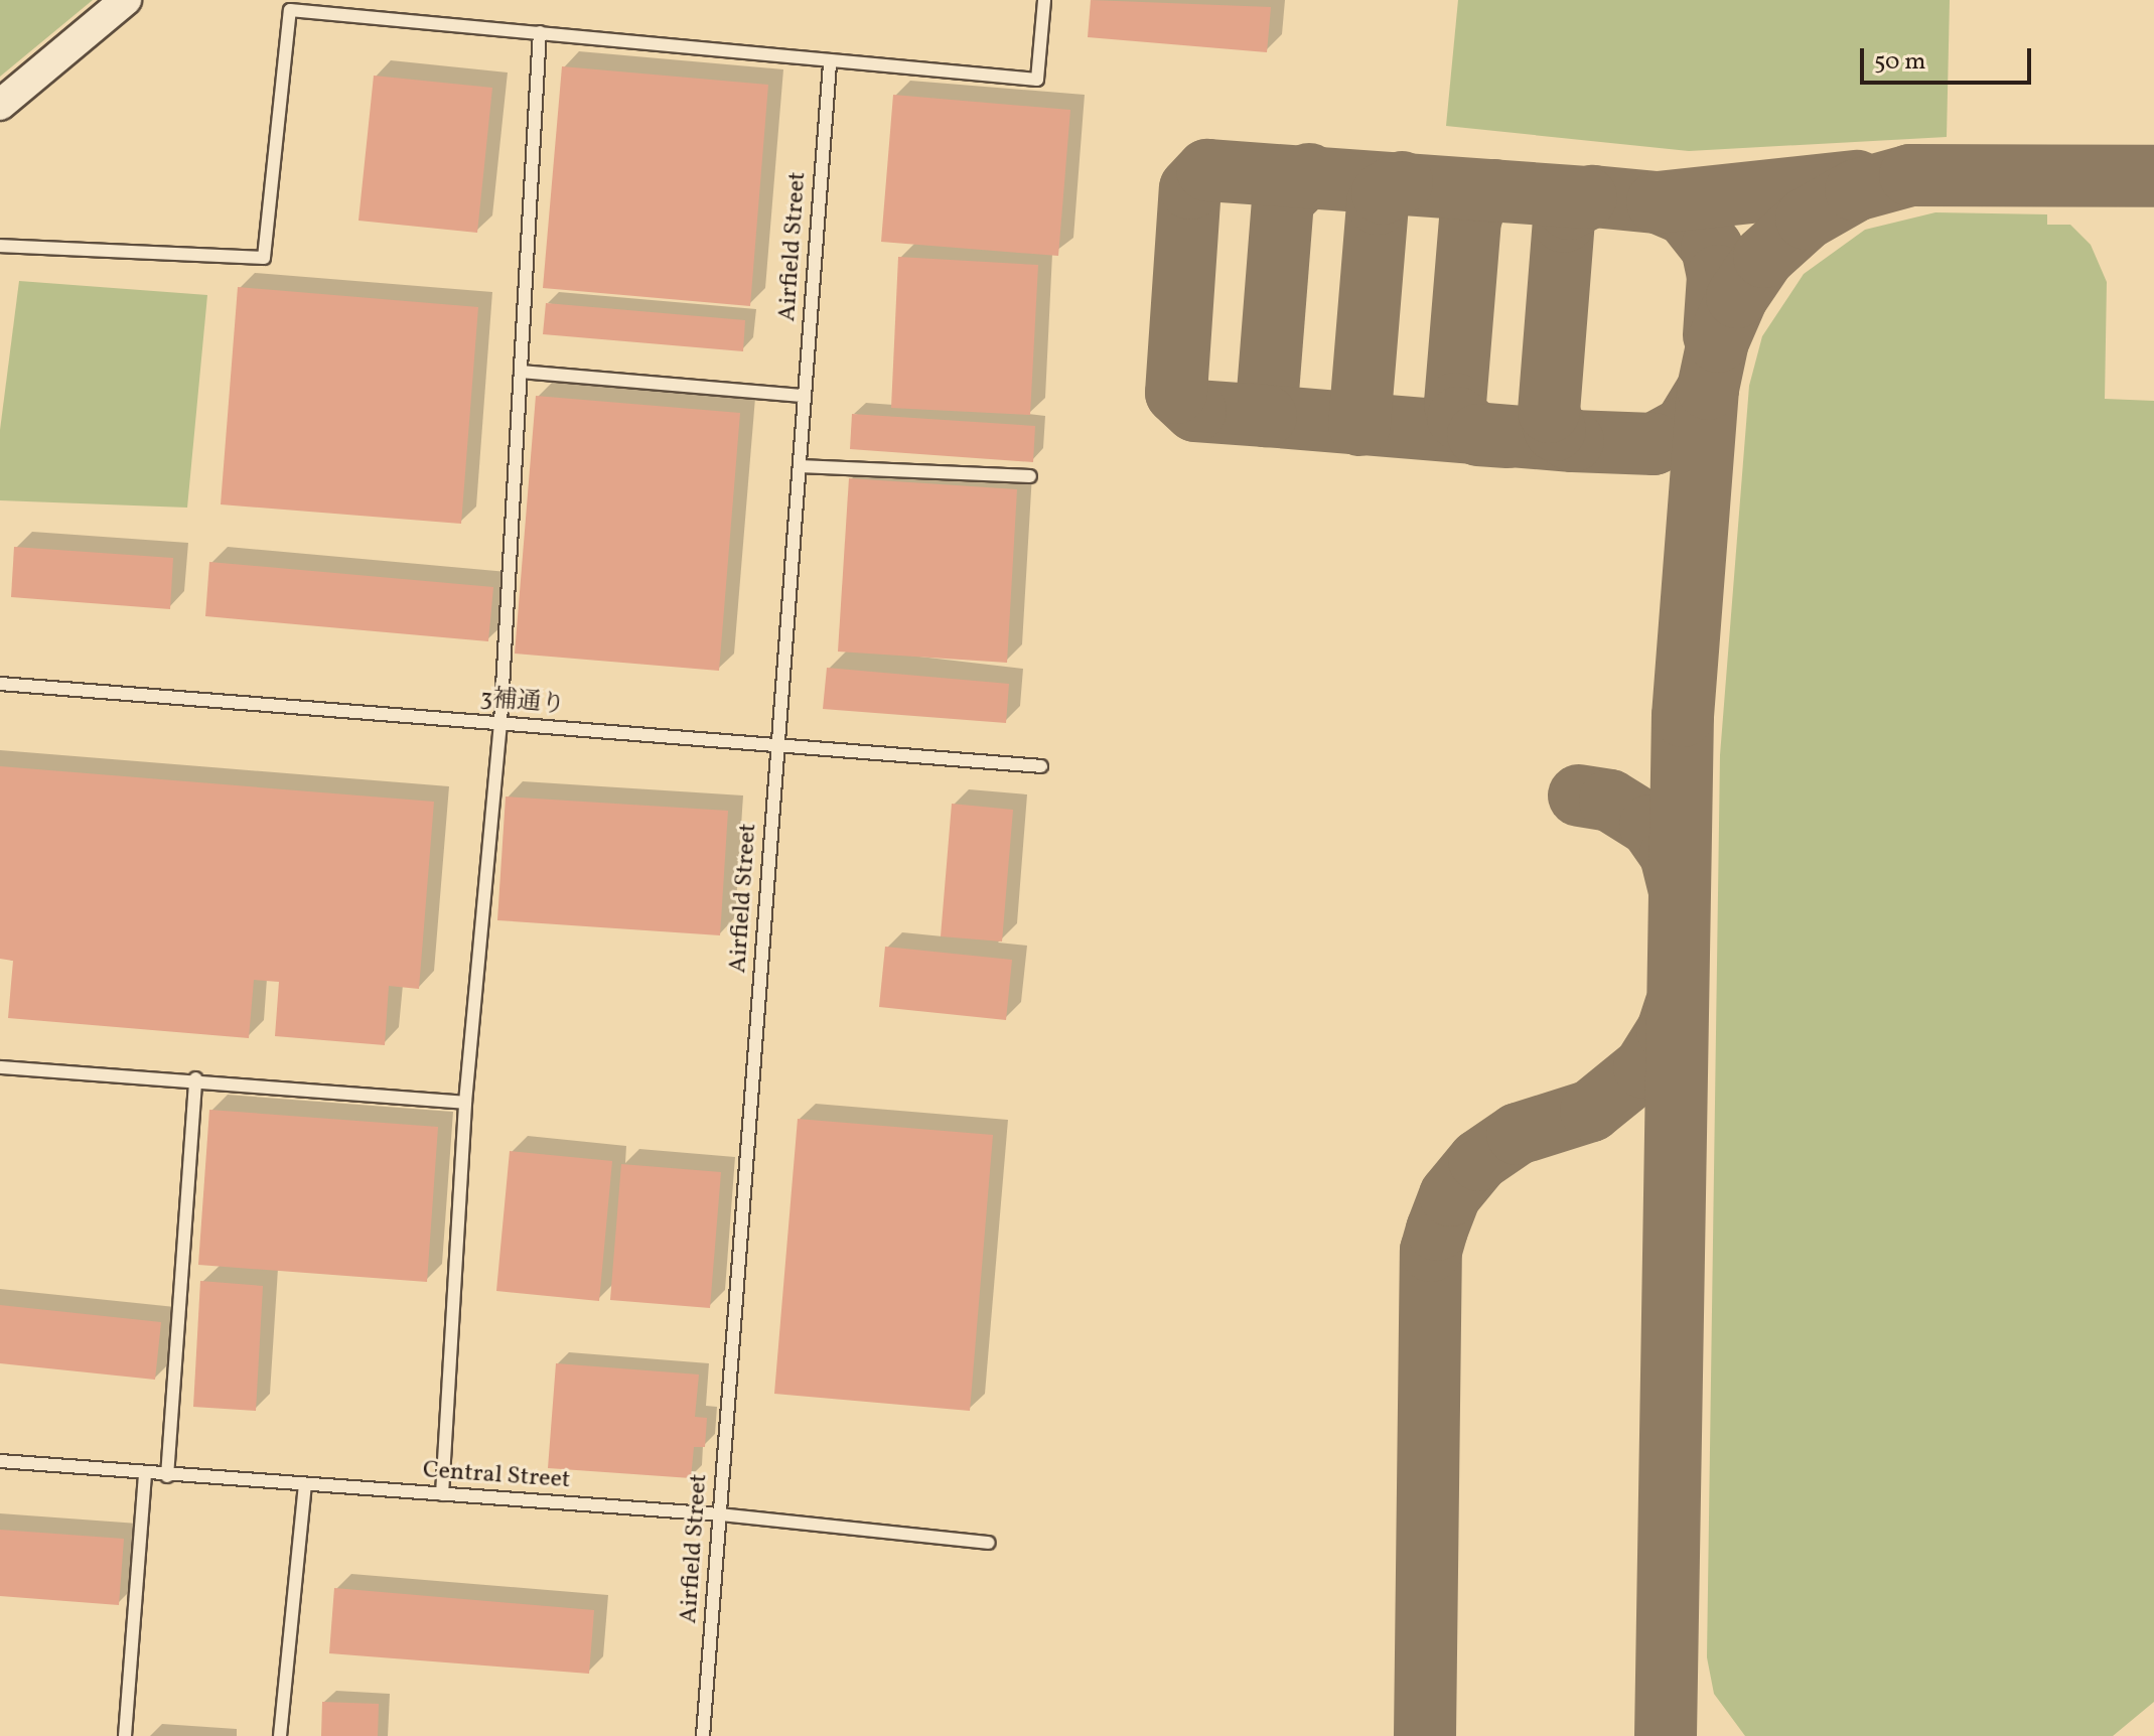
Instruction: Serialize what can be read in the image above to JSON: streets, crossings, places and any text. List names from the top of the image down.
{
  "streets": {
    "lane": ["Airfield Street", "3補通り", "Central Street"]
  },
  "crossings": [
    ["Airfield Street", "3補通り"],
    ["Airfield Street", "Central Street"]
  ],
  "scale_bar": "50 m"
}
